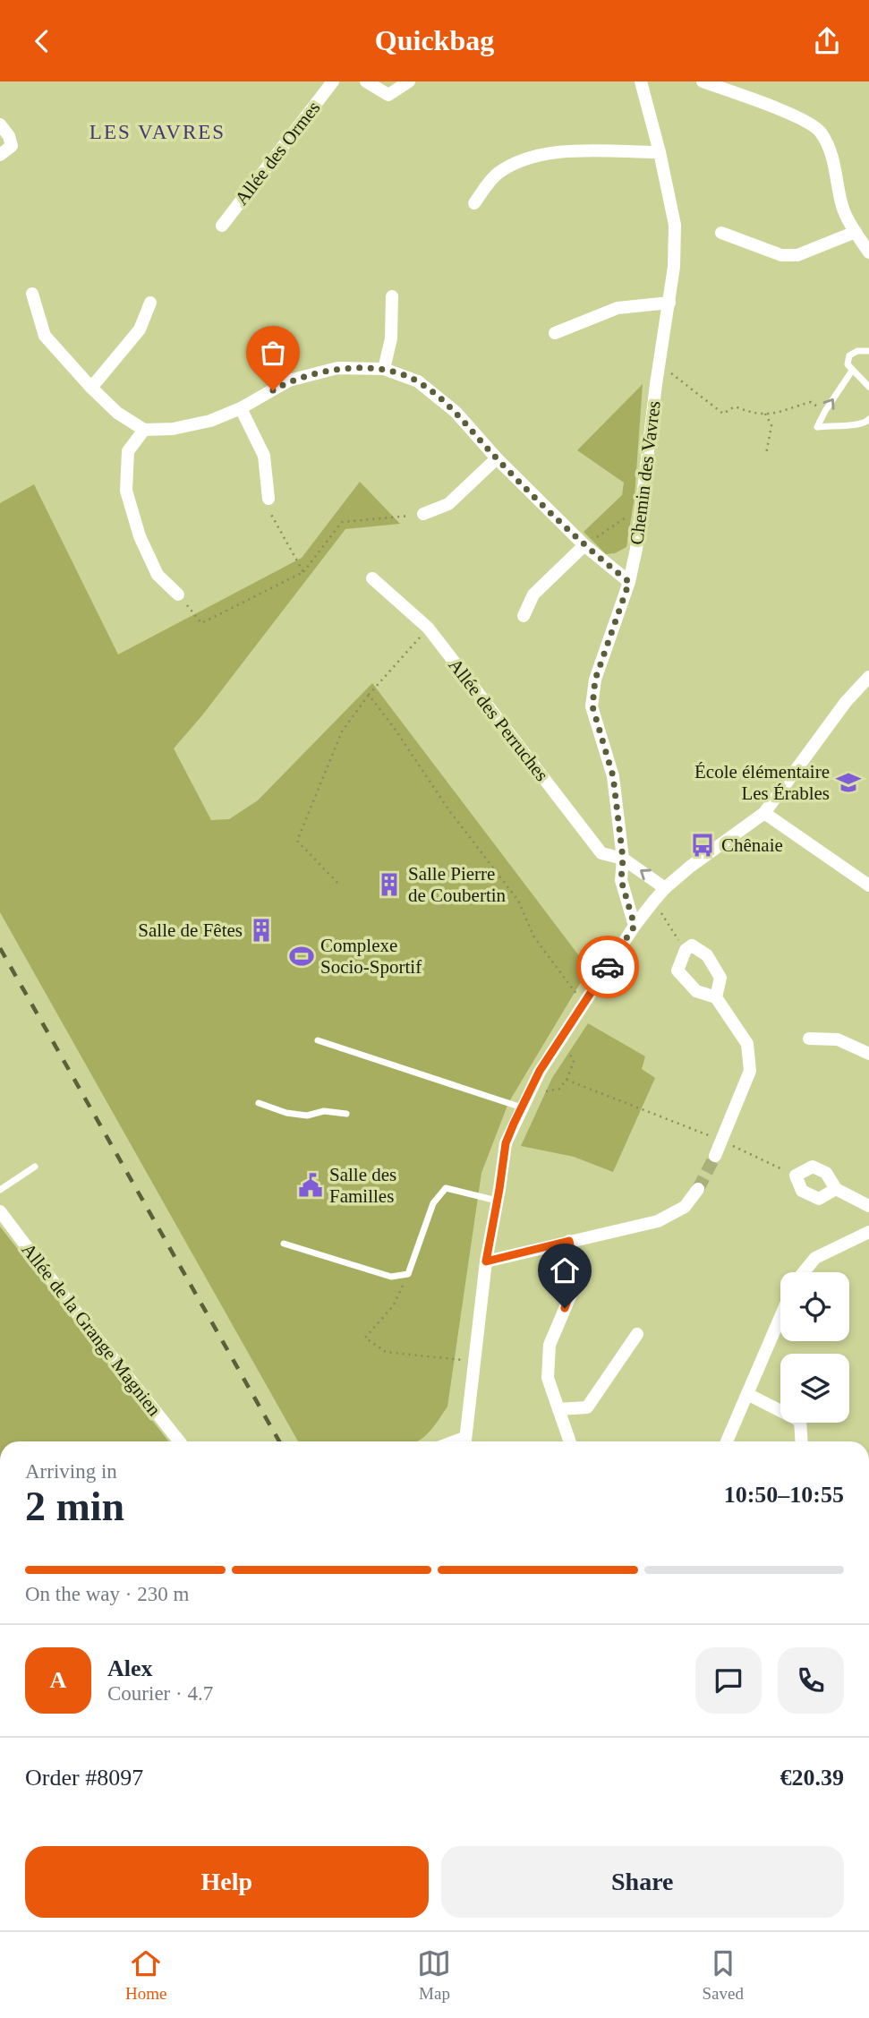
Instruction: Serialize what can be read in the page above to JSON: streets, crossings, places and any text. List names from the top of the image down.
{
  "streets": {
    "street": [
      "Allée des Ormes",
      "Chemin des Vavres",
      "Allée des Perruches",
      "Allée de la Grange Magnien"
    ]
  },
  "crossings": [
    ["Chemin des Vavres", "Allée des Perruches"]
  ],
  "districts": ["LES VAVRES"],
  "places": {
    "school or university": ["École élémentaire Les Érables"],
    "bus stop": ["Chênaie"],
    "building": ["Salle Pierre de Coubertin", "Salle de Fêtes"],
    "sports": ["Complexe Socio-Sportif"],
    "public building": ["Salle des Familles"]
  },
  "page": {
    "header": "Quickbag",
    "heading": ["2 min", "Arriving in", "10:50–10:55"],
    "panel": [
      "Alex",
      "Courier · 4.7",
      "Order #8097",
      "€20.39"
    ],
    "bar": "On the way · 230 m",
    "round": "A",
    "buttons": ["Help", "Share"],
    "tabs": ["Home", "Map", "Saved"]
  }
}
